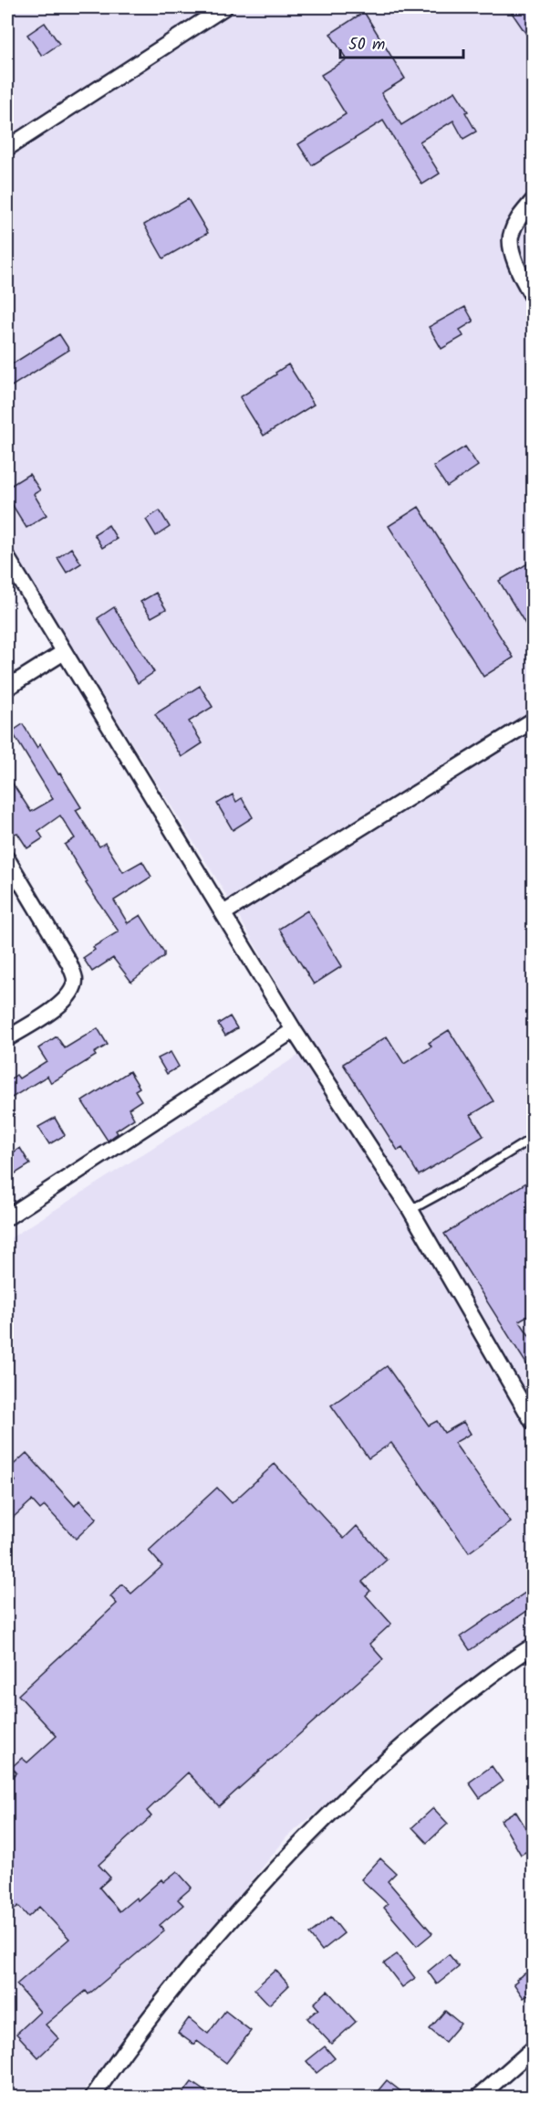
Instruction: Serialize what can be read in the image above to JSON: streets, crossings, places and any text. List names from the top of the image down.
{
  "scale_bar": "50 m"
}
